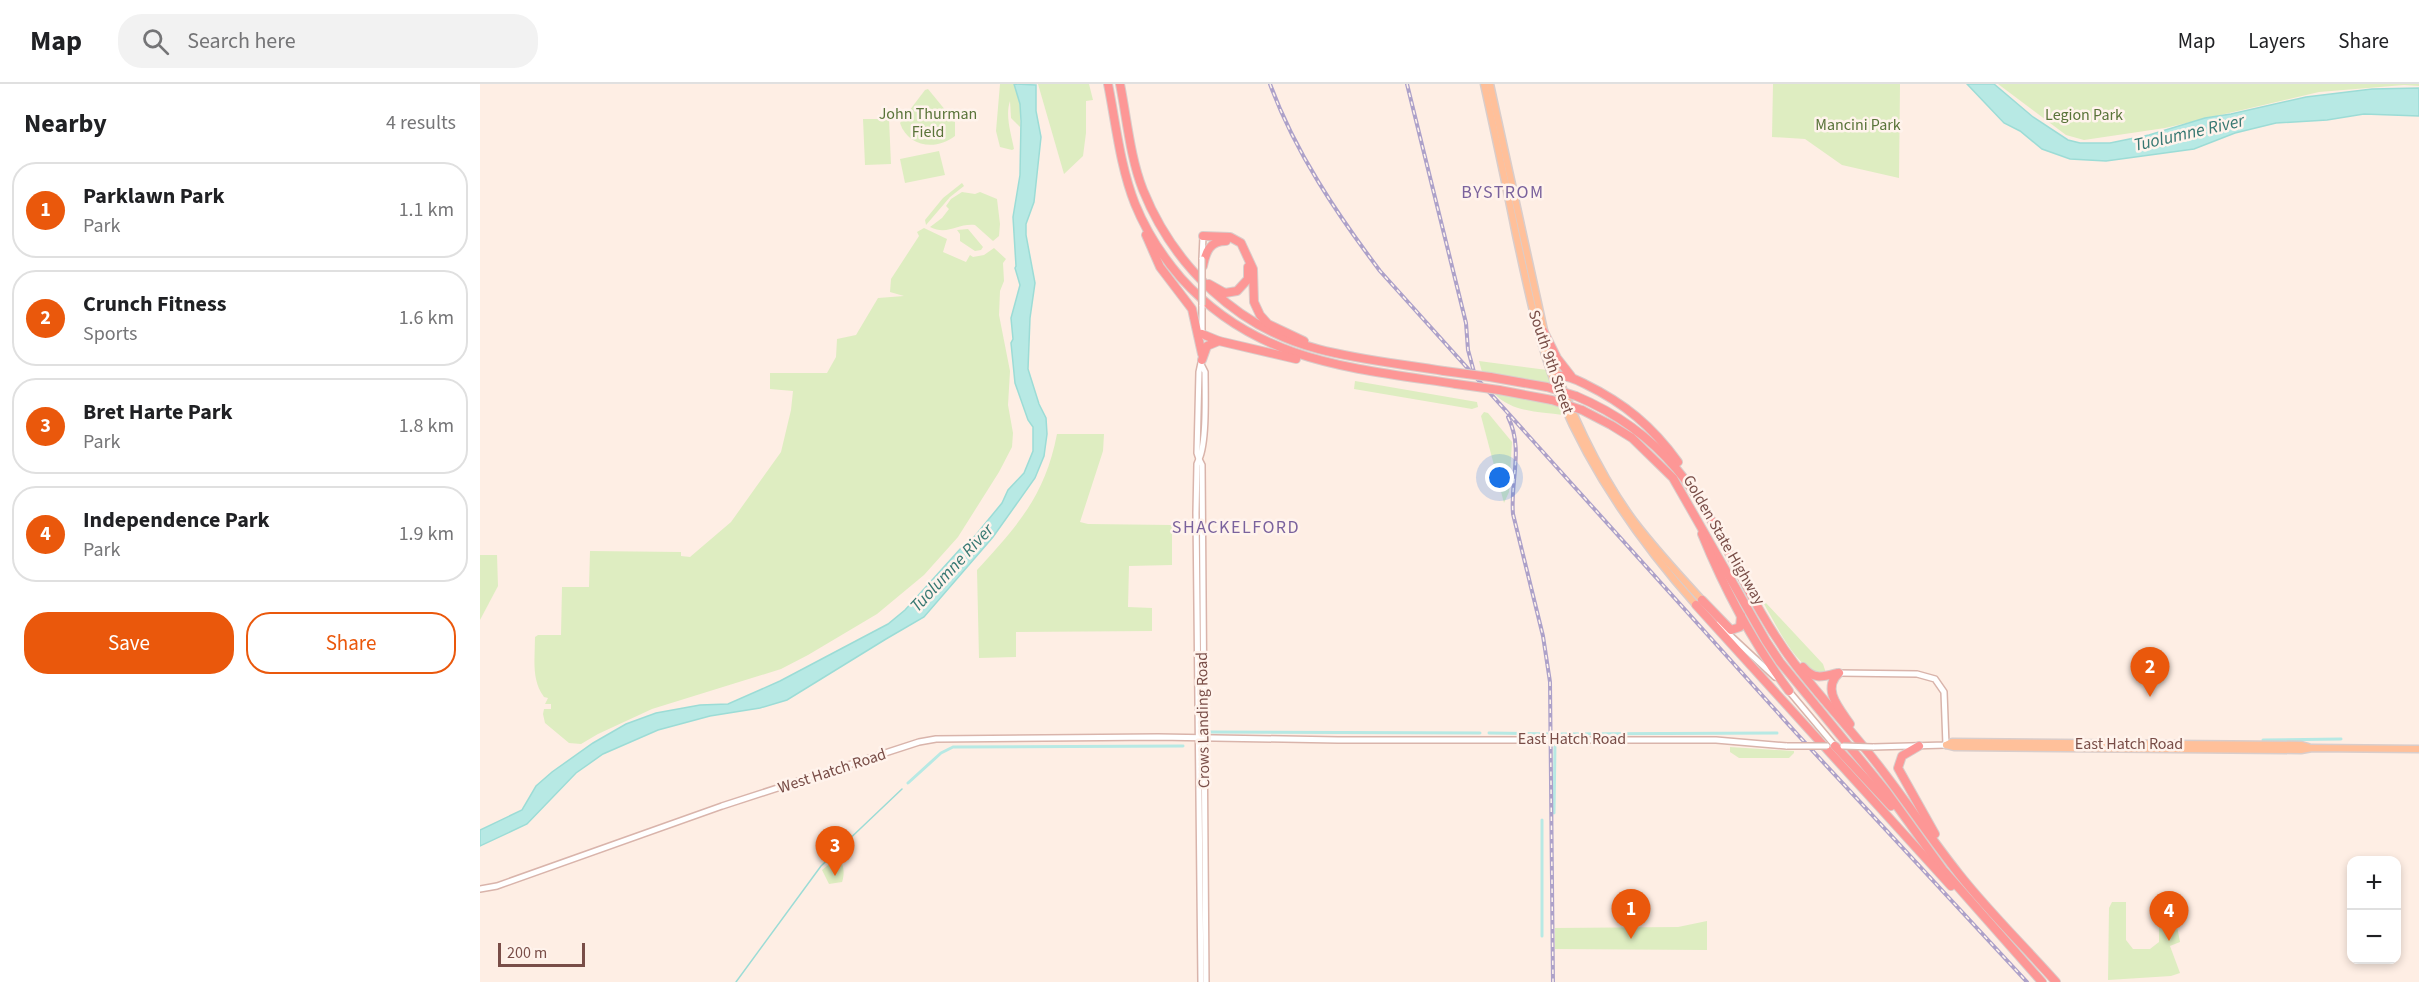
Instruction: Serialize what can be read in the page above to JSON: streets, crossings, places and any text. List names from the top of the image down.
{
  "streets": {
    "highway": ["Golden State Highway"],
    "main road": [
      "South 9th Street",
      "Crows Landing Road",
      "East Hatch Road",
      "West Hatch Road"
    ]
  },
  "crossings": [
    ["Golden State Highway", "East Hatch Road"],
    ["Crows Landing Road", "East Hatch Road"],
    ["Crows Landing Road", "West Hatch Road"],
    ["East Hatch Road", "West Hatch Road"]
  ],
  "districts": ["BYSTROM", "SHACKELFORD"],
  "water": ["Tuolumne River"],
  "parks": ["John Thurman Field", "Legion Park", "Mancini Park"],
  "scale_bar": "200 m",
  "page": {
    "header": "Map",
    "search": "Search here",
    "nav": ["Map", "Layers", "Share"],
    "heading": ["Nearby", "4 results"],
    "list": [
      {
        "mark": "1",
        "name": "Parklawn Park",
        "note": "Park",
        "value": "1.1 km"
      },
      {
        "mark": "2",
        "name": "Crunch Fitness",
        "note": "Sports",
        "value": "1.6 km"
      },
      {
        "mark": "3",
        "name": "Bret Harte Park",
        "note": "Park",
        "value": "1.8 km"
      },
      {
        "mark": "4",
        "name": "Independence Park",
        "note": "Park",
        "value": "1.9 km"
      }
    ],
    "buttons": ["Save", "Share"],
    "pins": [
      "2",
      "3",
      "1",
      "4"
    ],
    "map_buttons": ["+", "−"],
    "scale": "200 m"
  }
}
